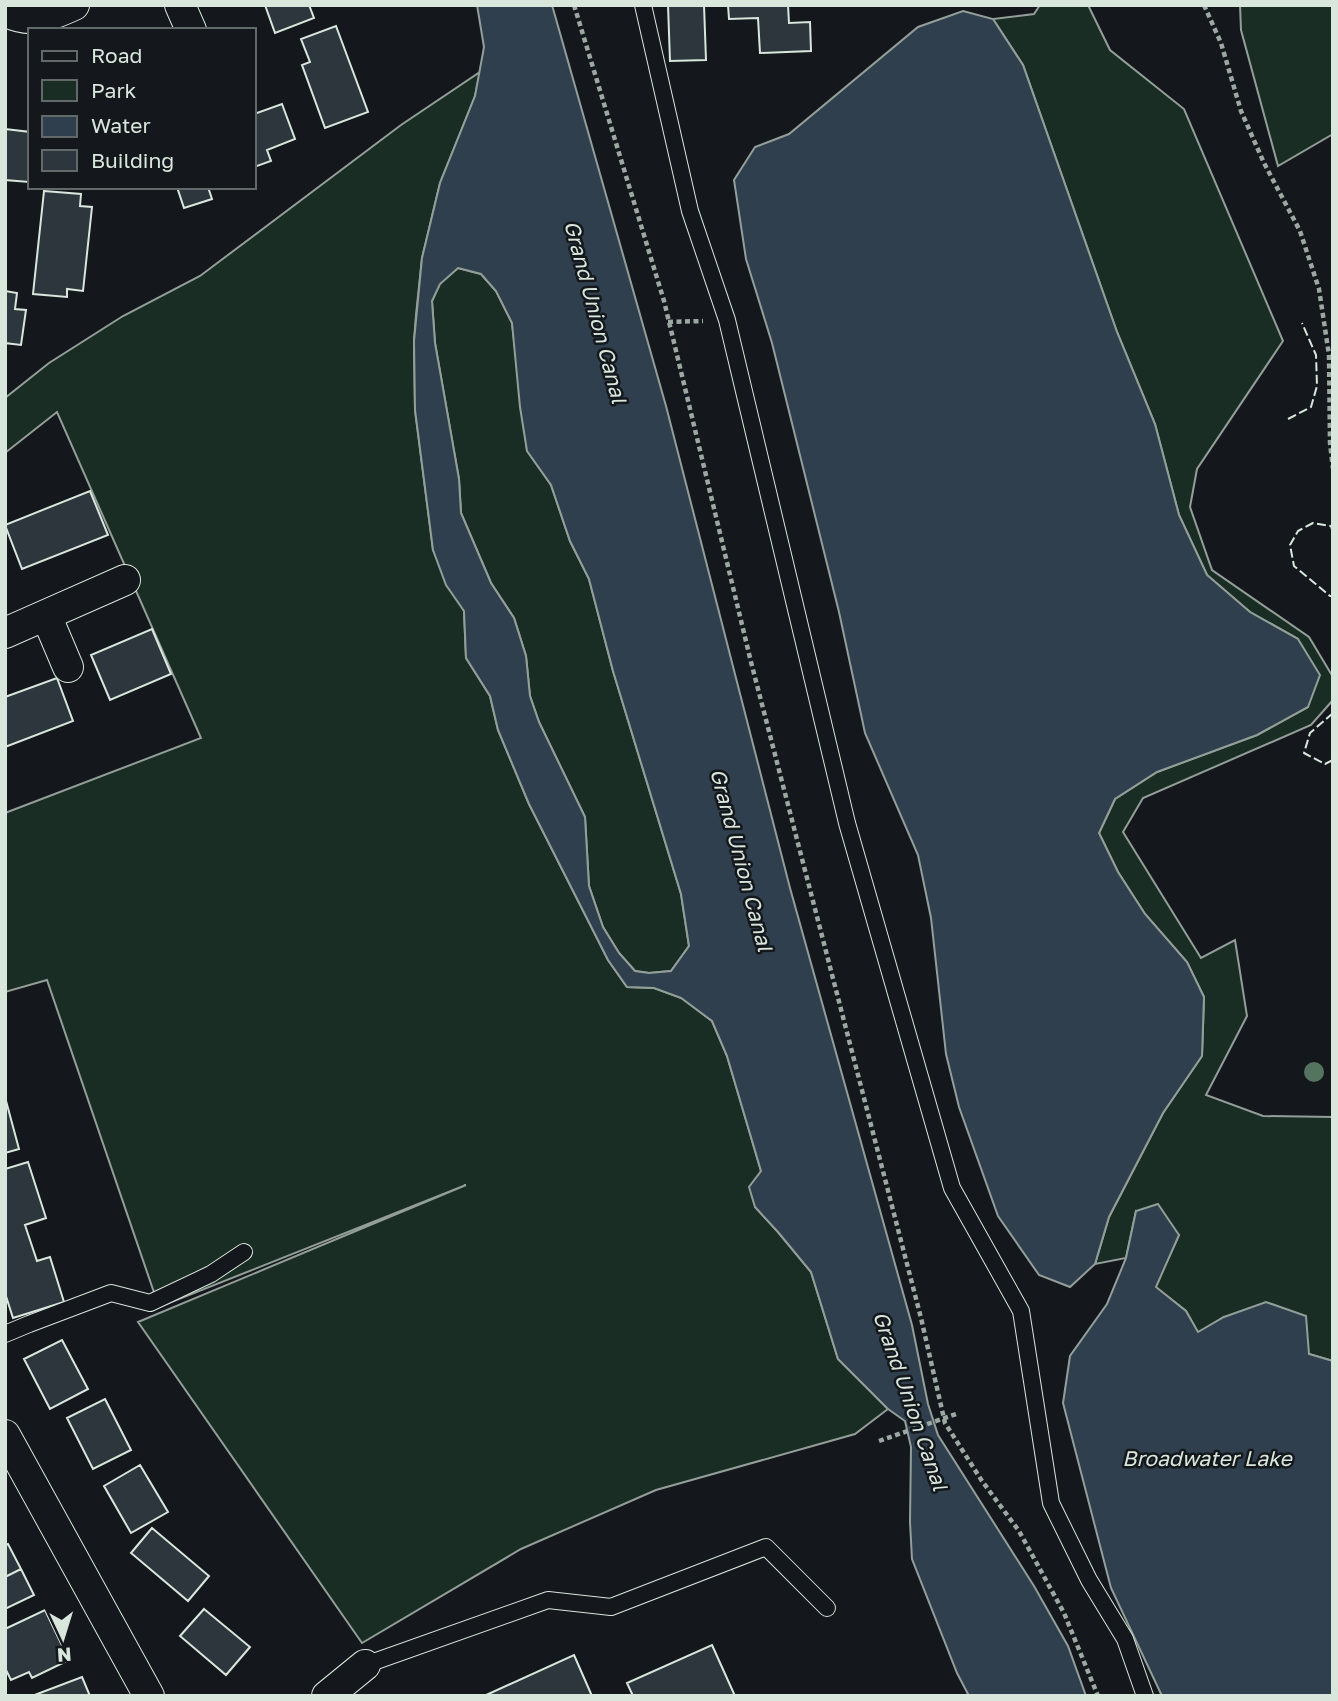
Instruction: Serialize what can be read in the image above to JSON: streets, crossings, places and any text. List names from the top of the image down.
{
  "water": ["Grand Union Canal", "Broadwater Lake"],
  "legend": [
    "Road",
    "Park",
    "Water",
    "Building"
  ],
  "north": "bottom"
}
